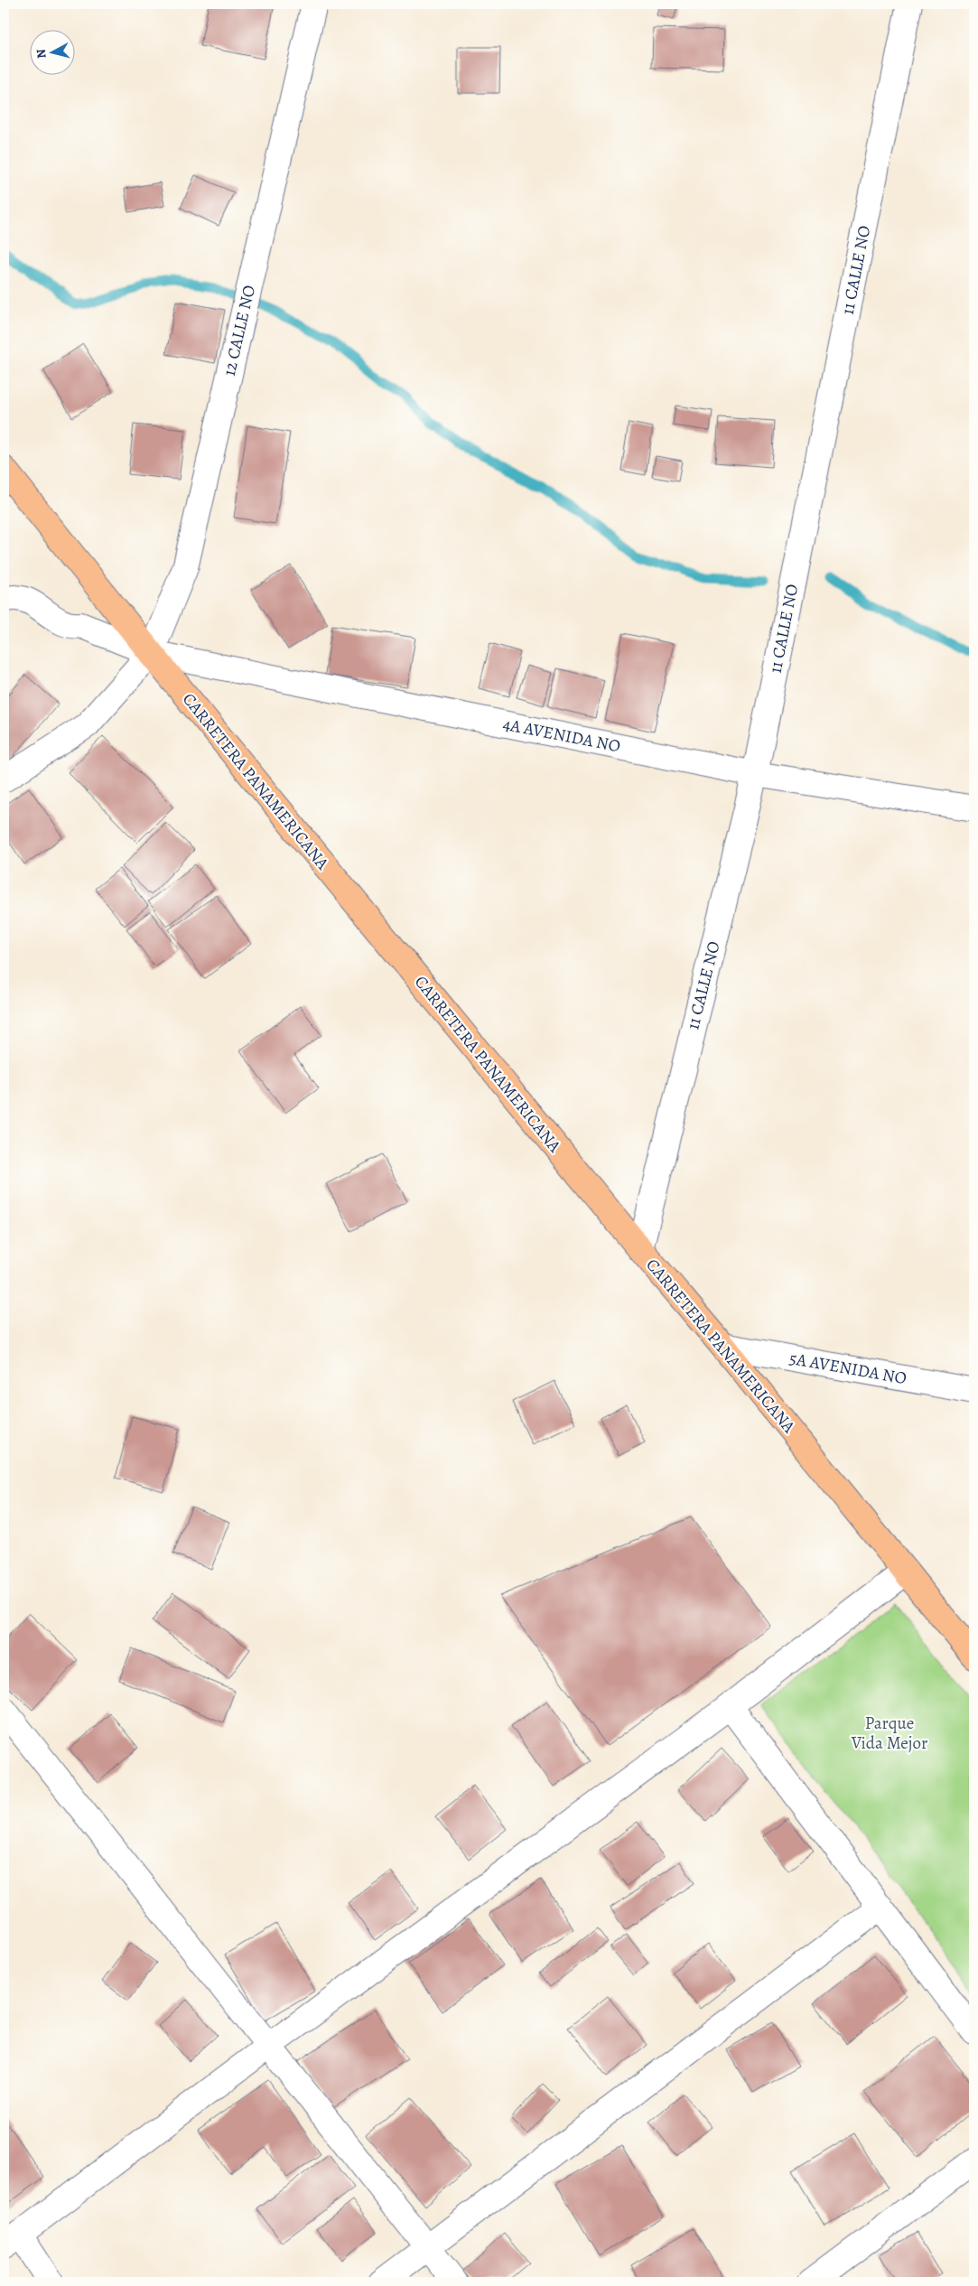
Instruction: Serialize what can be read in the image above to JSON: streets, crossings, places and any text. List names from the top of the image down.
{
  "streets": {
    "highway": ["CARRETERA PANAMERICANA"],
    "street": [
      "11 CALLE NO",
      "12 CALLE NO",
      "4A AVENIDA NO",
      "5A AVENIDA NO"
    ]
  },
  "crossings": [
    ["11 CALLE NO", "4A AVENIDA NO"],
    ["11 CALLE NO", "CARRETERA PANAMERICANA"],
    ["12 CALLE NO", "4A AVENIDA NO"],
    ["12 CALLE NO", "CARRETERA PANAMERICANA"],
    ["4A AVENIDA NO", "CARRETERA PANAMERICANA"],
    ["CARRETERA PANAMERICANA", "5A AVENIDA NO"]
  ],
  "parks": ["Parque Vida Mejor"],
  "north": "left"
}
